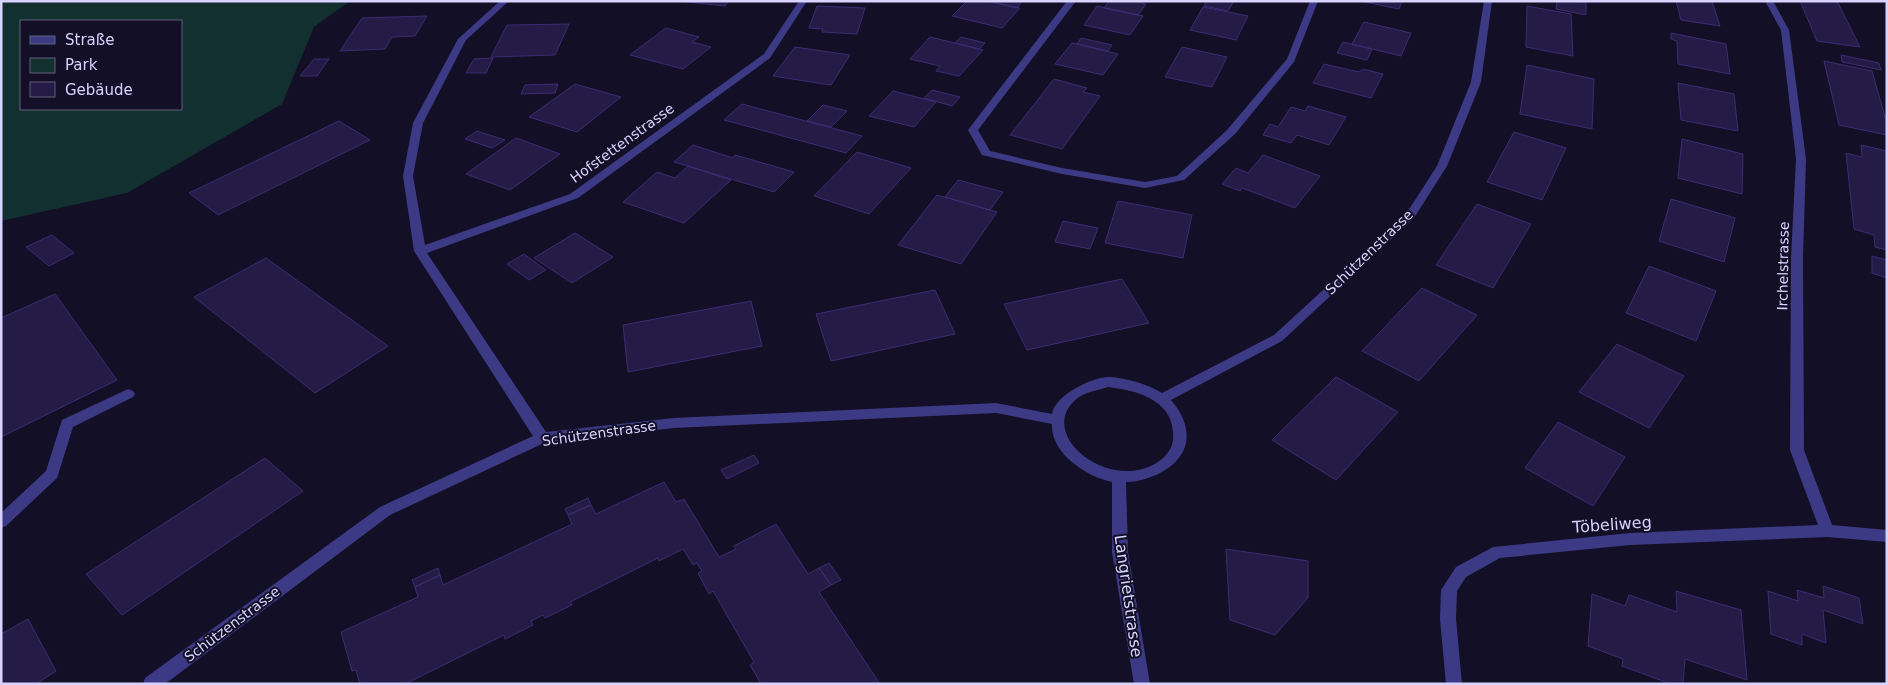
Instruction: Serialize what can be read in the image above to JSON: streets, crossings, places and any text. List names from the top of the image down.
{
  "streets": {
    "street": [
      "Hofstettenstrasse",
      "Schützenstrasse",
      "Irchelstrasse",
      "Töbeliweg",
      "Langrietstrasse"
    ]
  },
  "crossings": [
    ["Schützenstrasse", "Langrietstrasse"],
    ["Irchelstrasse", "Töbeliweg"]
  ],
  "legend": ["Straße", "Park", "Gebäude"]
}
